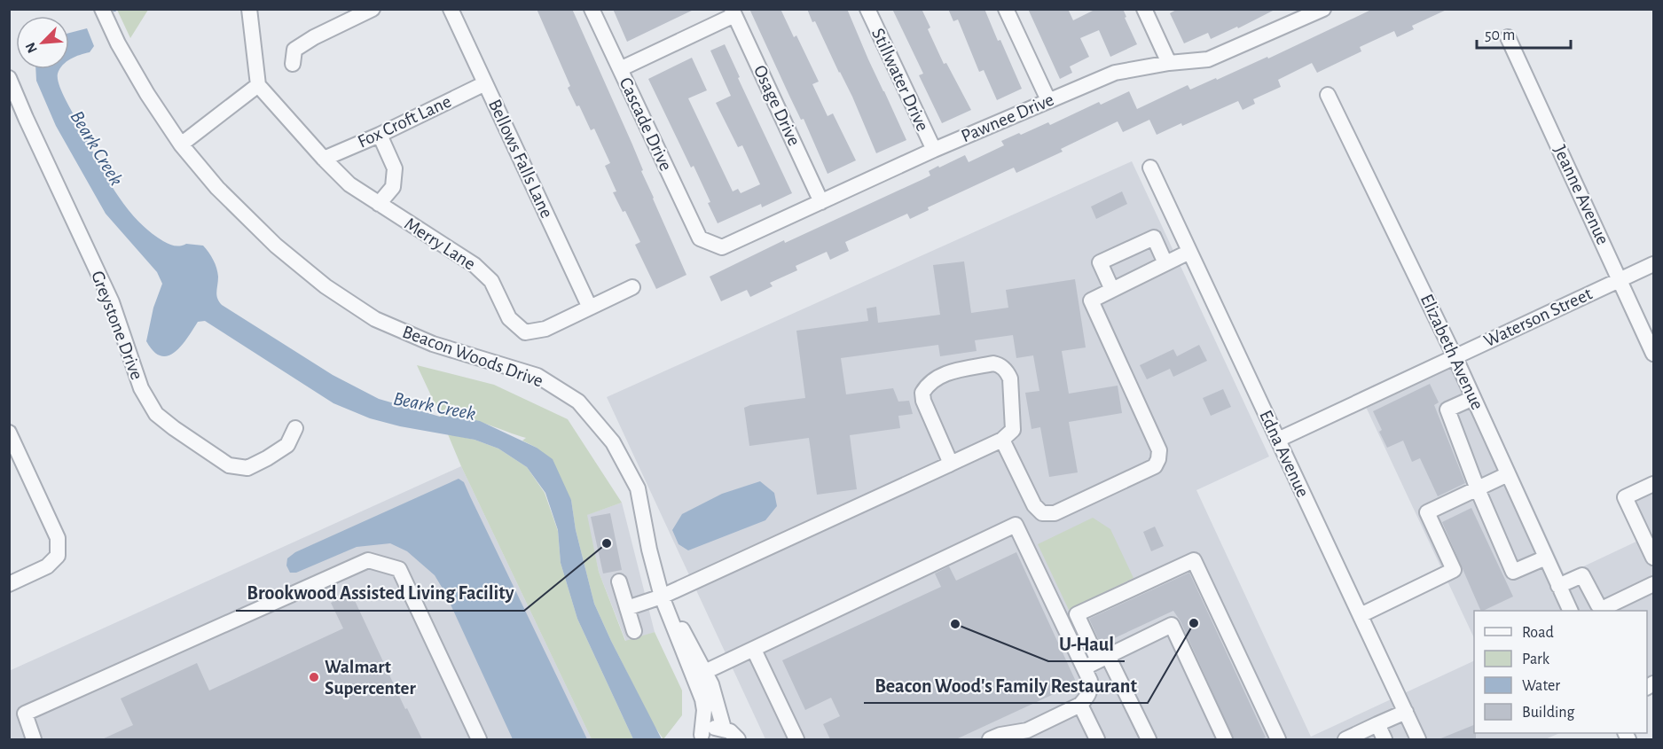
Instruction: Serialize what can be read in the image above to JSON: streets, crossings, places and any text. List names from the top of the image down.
{
  "streets": {
    "street": [
      "Stillwater Drive",
      "Osage Drive",
      "Pawnee Drive",
      "Fox Croft Lane",
      "Cascade Drive",
      "Bellows Falls Lane",
      "Jeanne Avenue",
      "Merry Lane",
      "Waterson Street",
      "Greystone Drive",
      "Elizabeth Avenue",
      "Beacon Woods Drive",
      "Edna Avenue"
    ]
  },
  "crossings": [
    ["Stillwater Drive", "Pawnee Drive"],
    ["Osage Drive", "Pawnee Drive"],
    ["Pawnee Drive", "Cascade Drive"],
    ["Fox Croft Lane", "Bellows Falls Lane"],
    ["Fox Croft Lane", "Merry Lane"],
    ["Bellows Falls Lane", "Merry Lane"],
    ["Jeanne Avenue", "Waterson Street"],
    ["Waterson Street", "Elizabeth Avenue"],
    ["Waterson Street", "Edna Avenue"]
  ],
  "water": ["Beark Creek"],
  "places": [
    "Brookwood Assisted Living Facility",
    "Beacon Wood's Family Restaurant",
    "U-Haul",
    "Walmart Supercenter"
  ],
  "legend": [
    "Road",
    "Park",
    "Water",
    "Building"
  ],
  "scale_bar": "50 m",
  "north": "bottom left"
}
